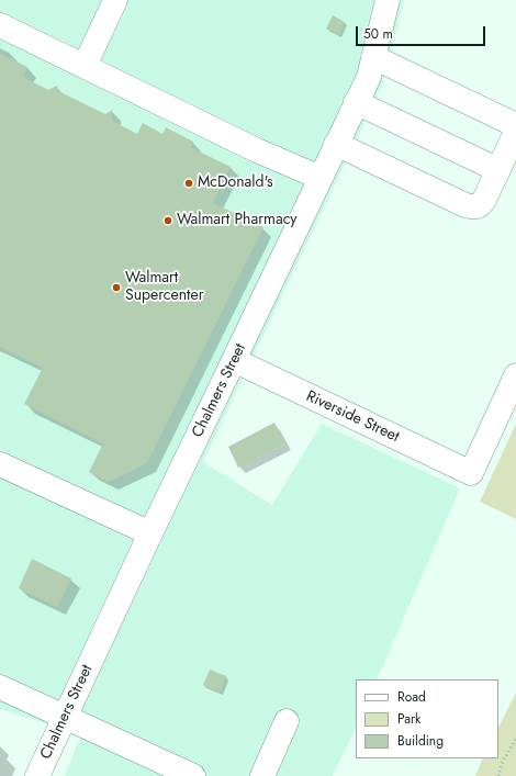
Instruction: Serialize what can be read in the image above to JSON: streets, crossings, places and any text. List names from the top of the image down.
{
  "streets": {
    "street": ["Chalmers Street", "Riverside Street"]
  },
  "crossings": [
    ["Chalmers Street", "Riverside Street"]
  ],
  "places": ["McDonald's", "Walmart Pharmacy", "Walmart Supercenter"],
  "legend": ["Road", "Park", "Building"],
  "scale_bar": "50 m"
}
